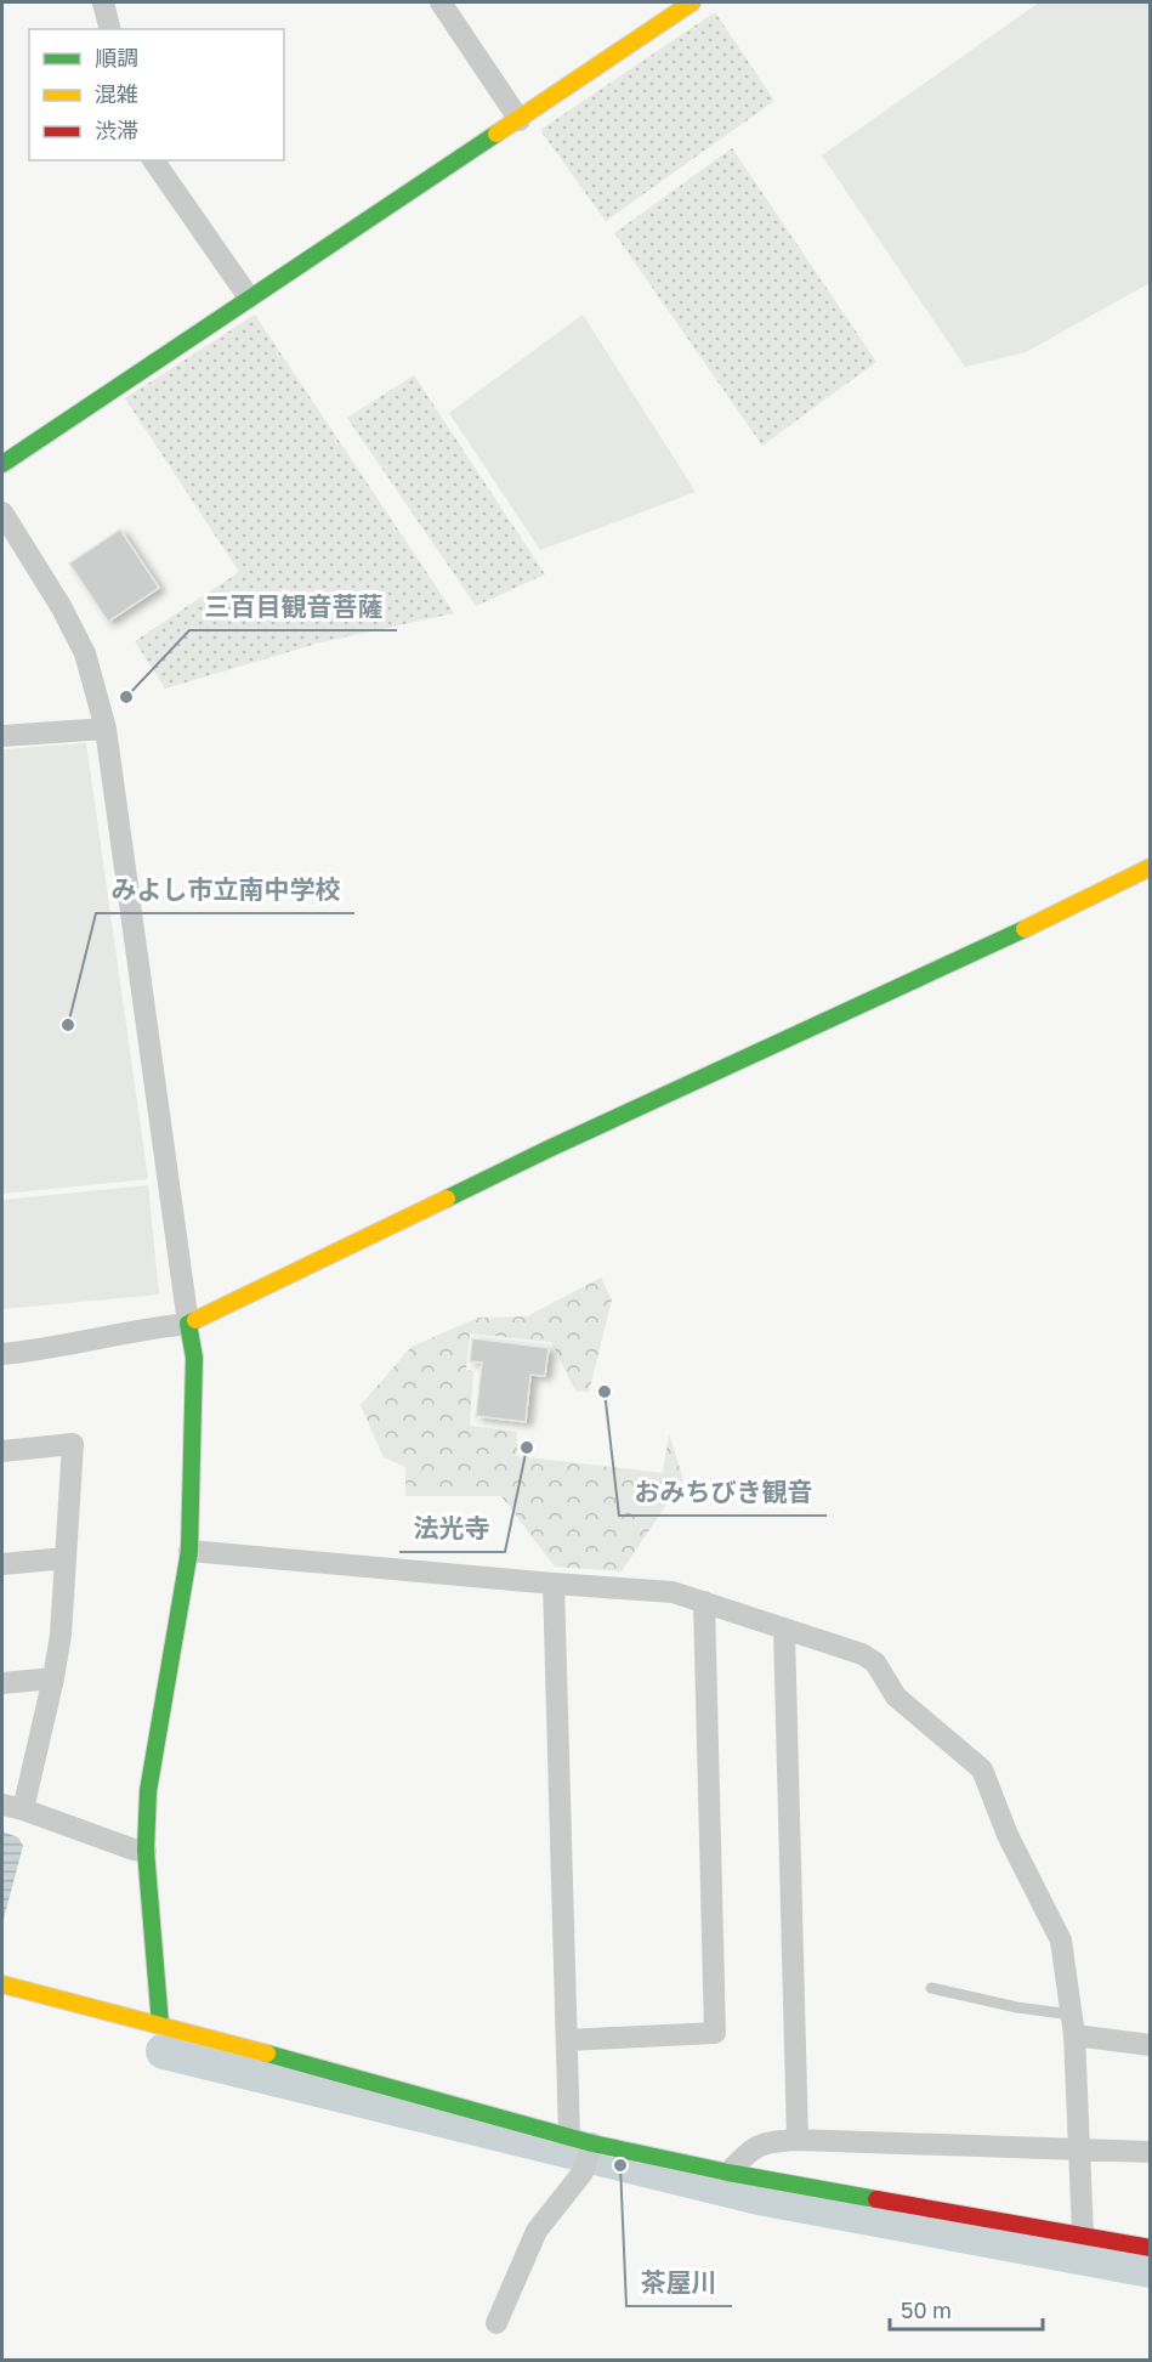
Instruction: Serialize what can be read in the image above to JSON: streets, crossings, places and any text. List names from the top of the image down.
{
  "places": [
    "三百目観音菩薩",
    "みよし市立南中学校",
    "おみちびき観音",
    "法光寺",
    "茶屋川"
  ],
  "legend": ["順調", "混雑", "渋滞"],
  "scale_bar": "50 m"
}
